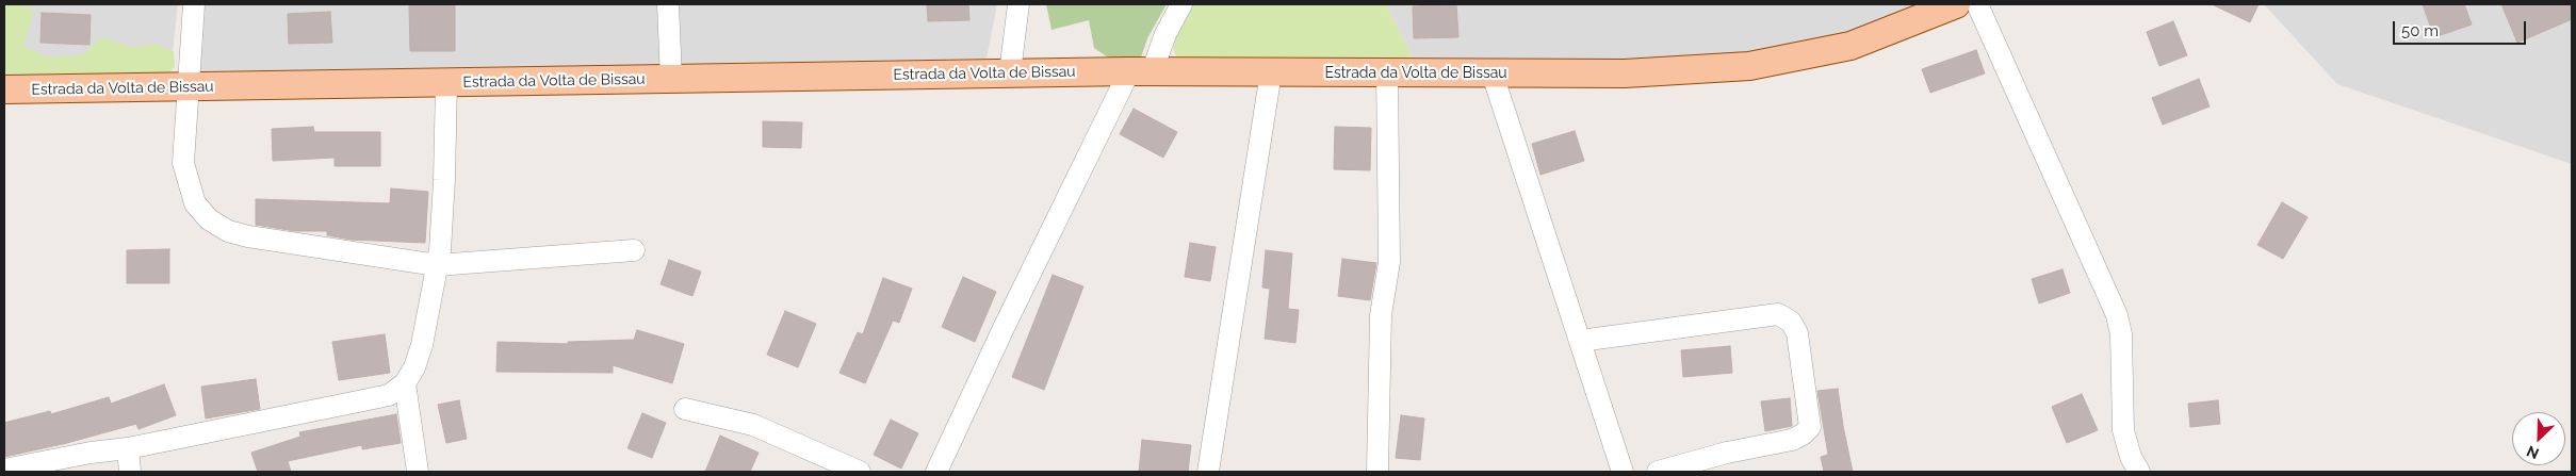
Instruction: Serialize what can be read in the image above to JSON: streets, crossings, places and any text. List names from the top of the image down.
{
  "streets": {
    "main road": ["Estrada da Volta de Bissau"]
  },
  "scale_bar": "50 m",
  "north": "bottom left"
}
